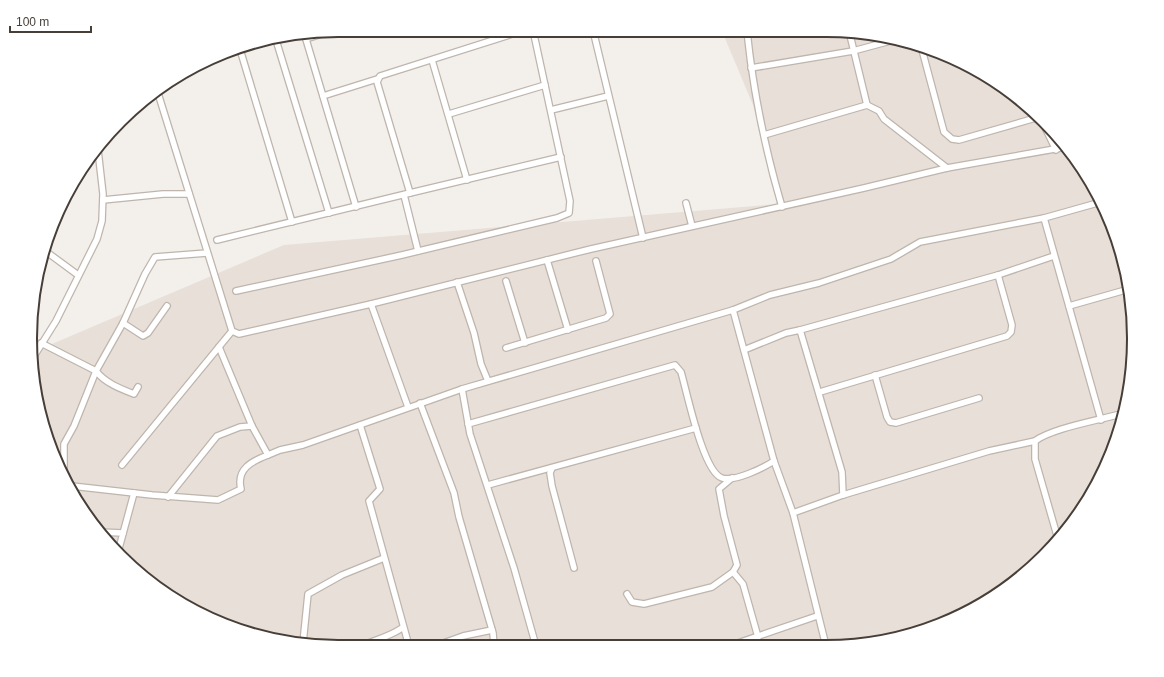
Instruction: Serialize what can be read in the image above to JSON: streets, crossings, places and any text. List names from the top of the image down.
{
  "scale_bar": "100 m"
}
